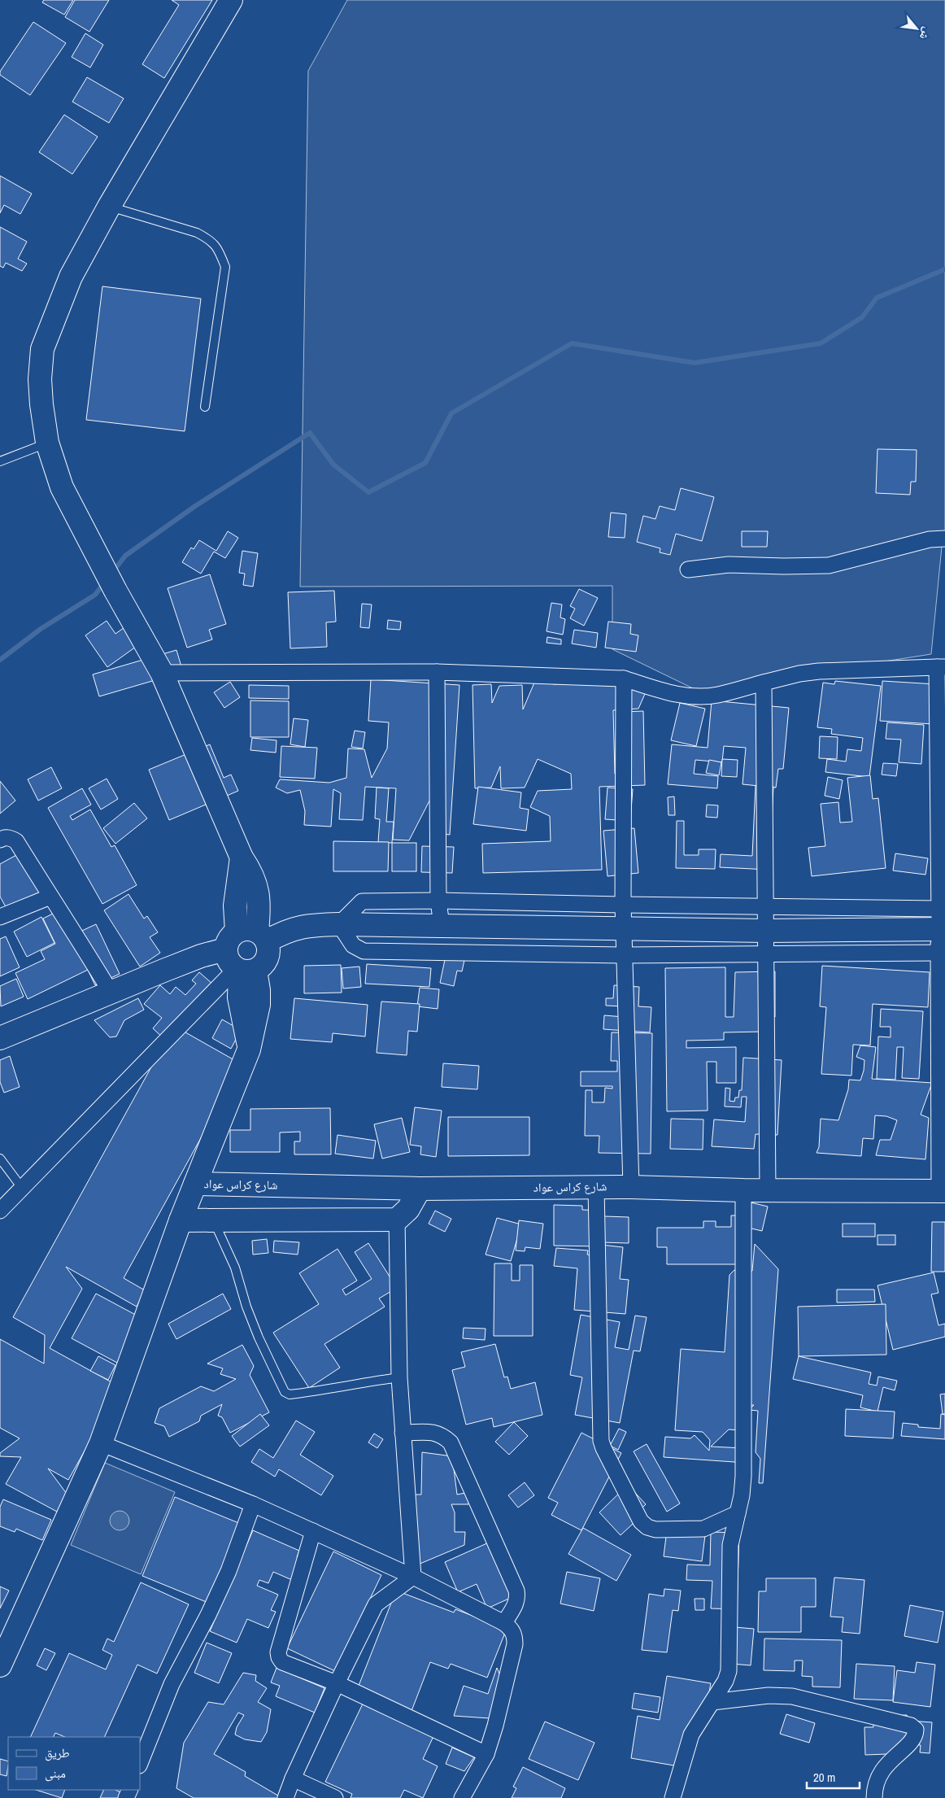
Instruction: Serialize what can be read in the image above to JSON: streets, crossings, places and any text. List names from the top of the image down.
{
  "streets": {
    "main road": ["شارع كراس عواد"]
  },
  "legend": ["طريق", "مبنى"],
  "scale_bar": "20 m",
  "north": "bottom right"
}
